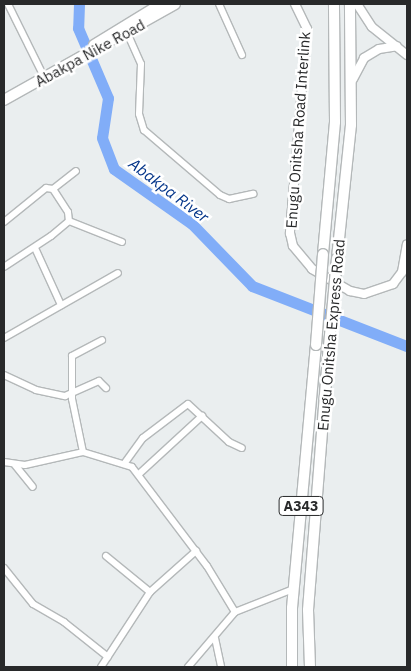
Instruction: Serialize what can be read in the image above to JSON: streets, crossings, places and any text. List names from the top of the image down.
{
  "streets": {
    "main road": ["Abakpa Nike Road", "Enugu Onitsha Express Road", "A343"],
    "street": ["Enugu Onitsha Road Interlink"]
  },
  "water": ["Abakpa River"]
}
